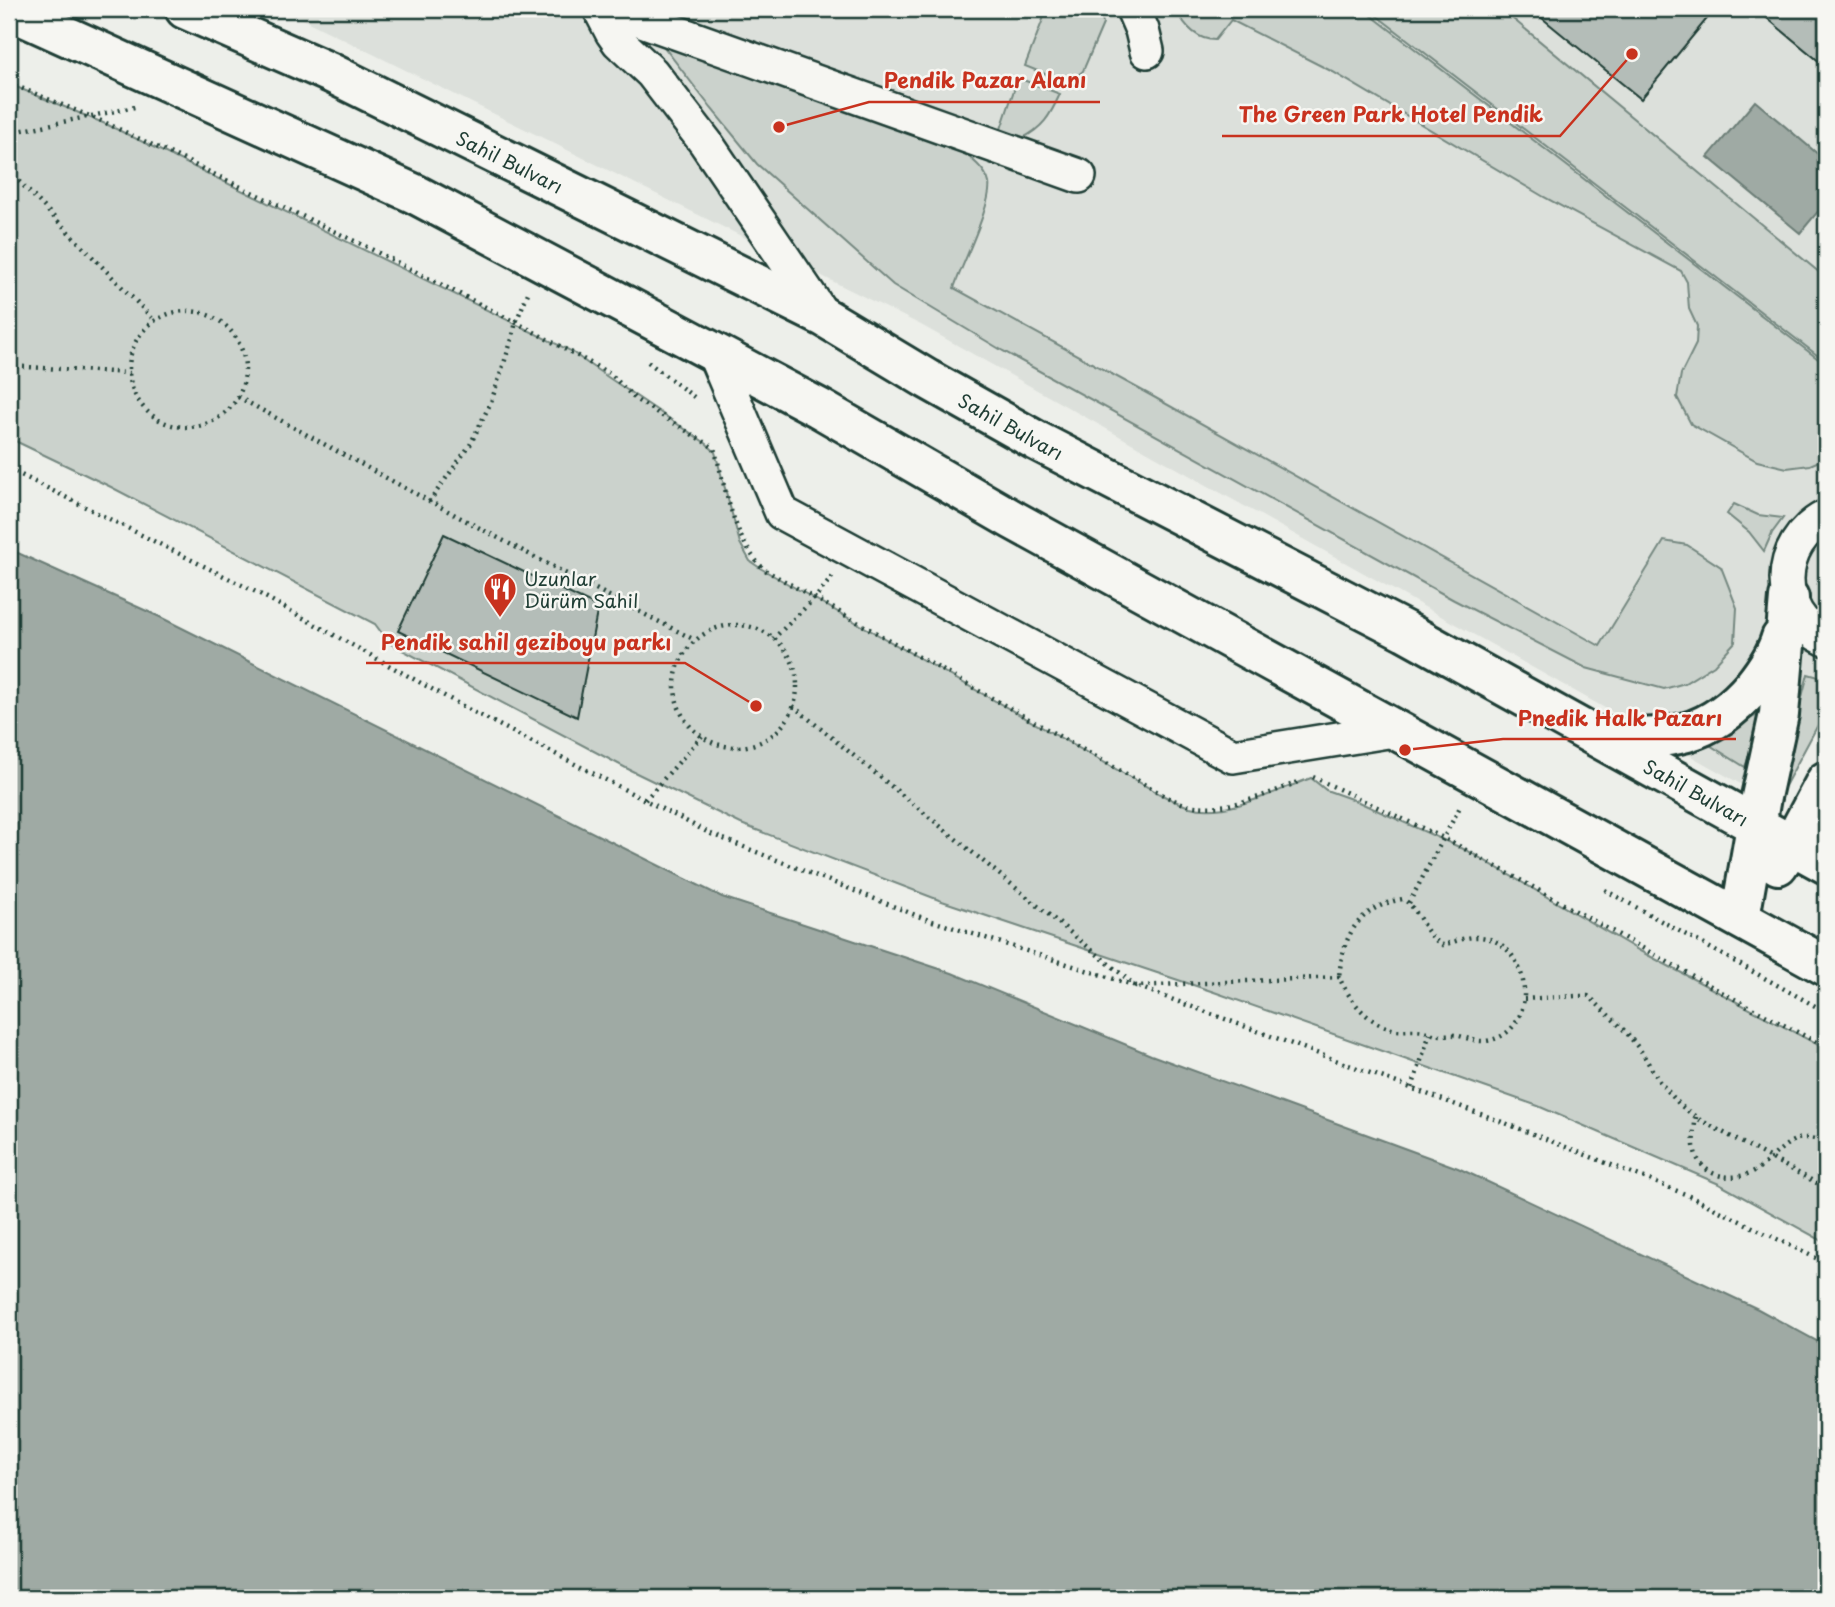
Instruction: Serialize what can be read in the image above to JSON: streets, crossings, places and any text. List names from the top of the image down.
{
  "streets": {
    "highway": ["Sahil Bulvarı"]
  },
  "places": {
    "other": [
      "The Green Park Hotel Pendik",
      "Pendik Pazar Alanı",
      "Pendik sahil geziboyu parkı",
      "Pnedik Halk Pazarı"
    ],
    "restaurant": ["Uzunlar Dürüm Sahil"]
  }
}
